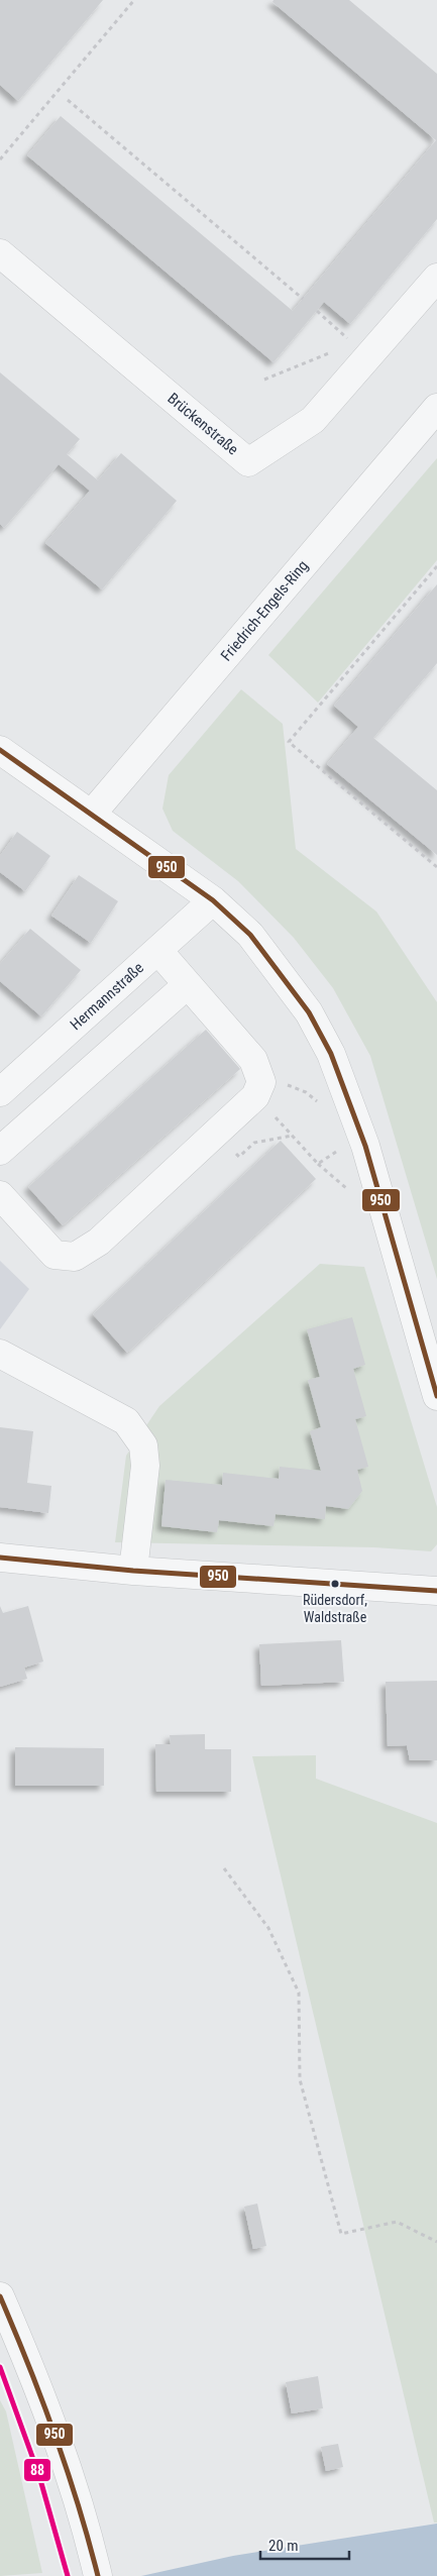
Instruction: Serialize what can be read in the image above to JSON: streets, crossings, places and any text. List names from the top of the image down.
{
  "streets": {
    "street": ["Brückenstraße", "Friedrich-Engels-Ring", "Hermannstraße"]
  },
  "places": ["Rüdersdorf, Waldstraße"],
  "lines": ["transit line 950", "transit line 88"],
  "scale_bar": "20 m"
}
